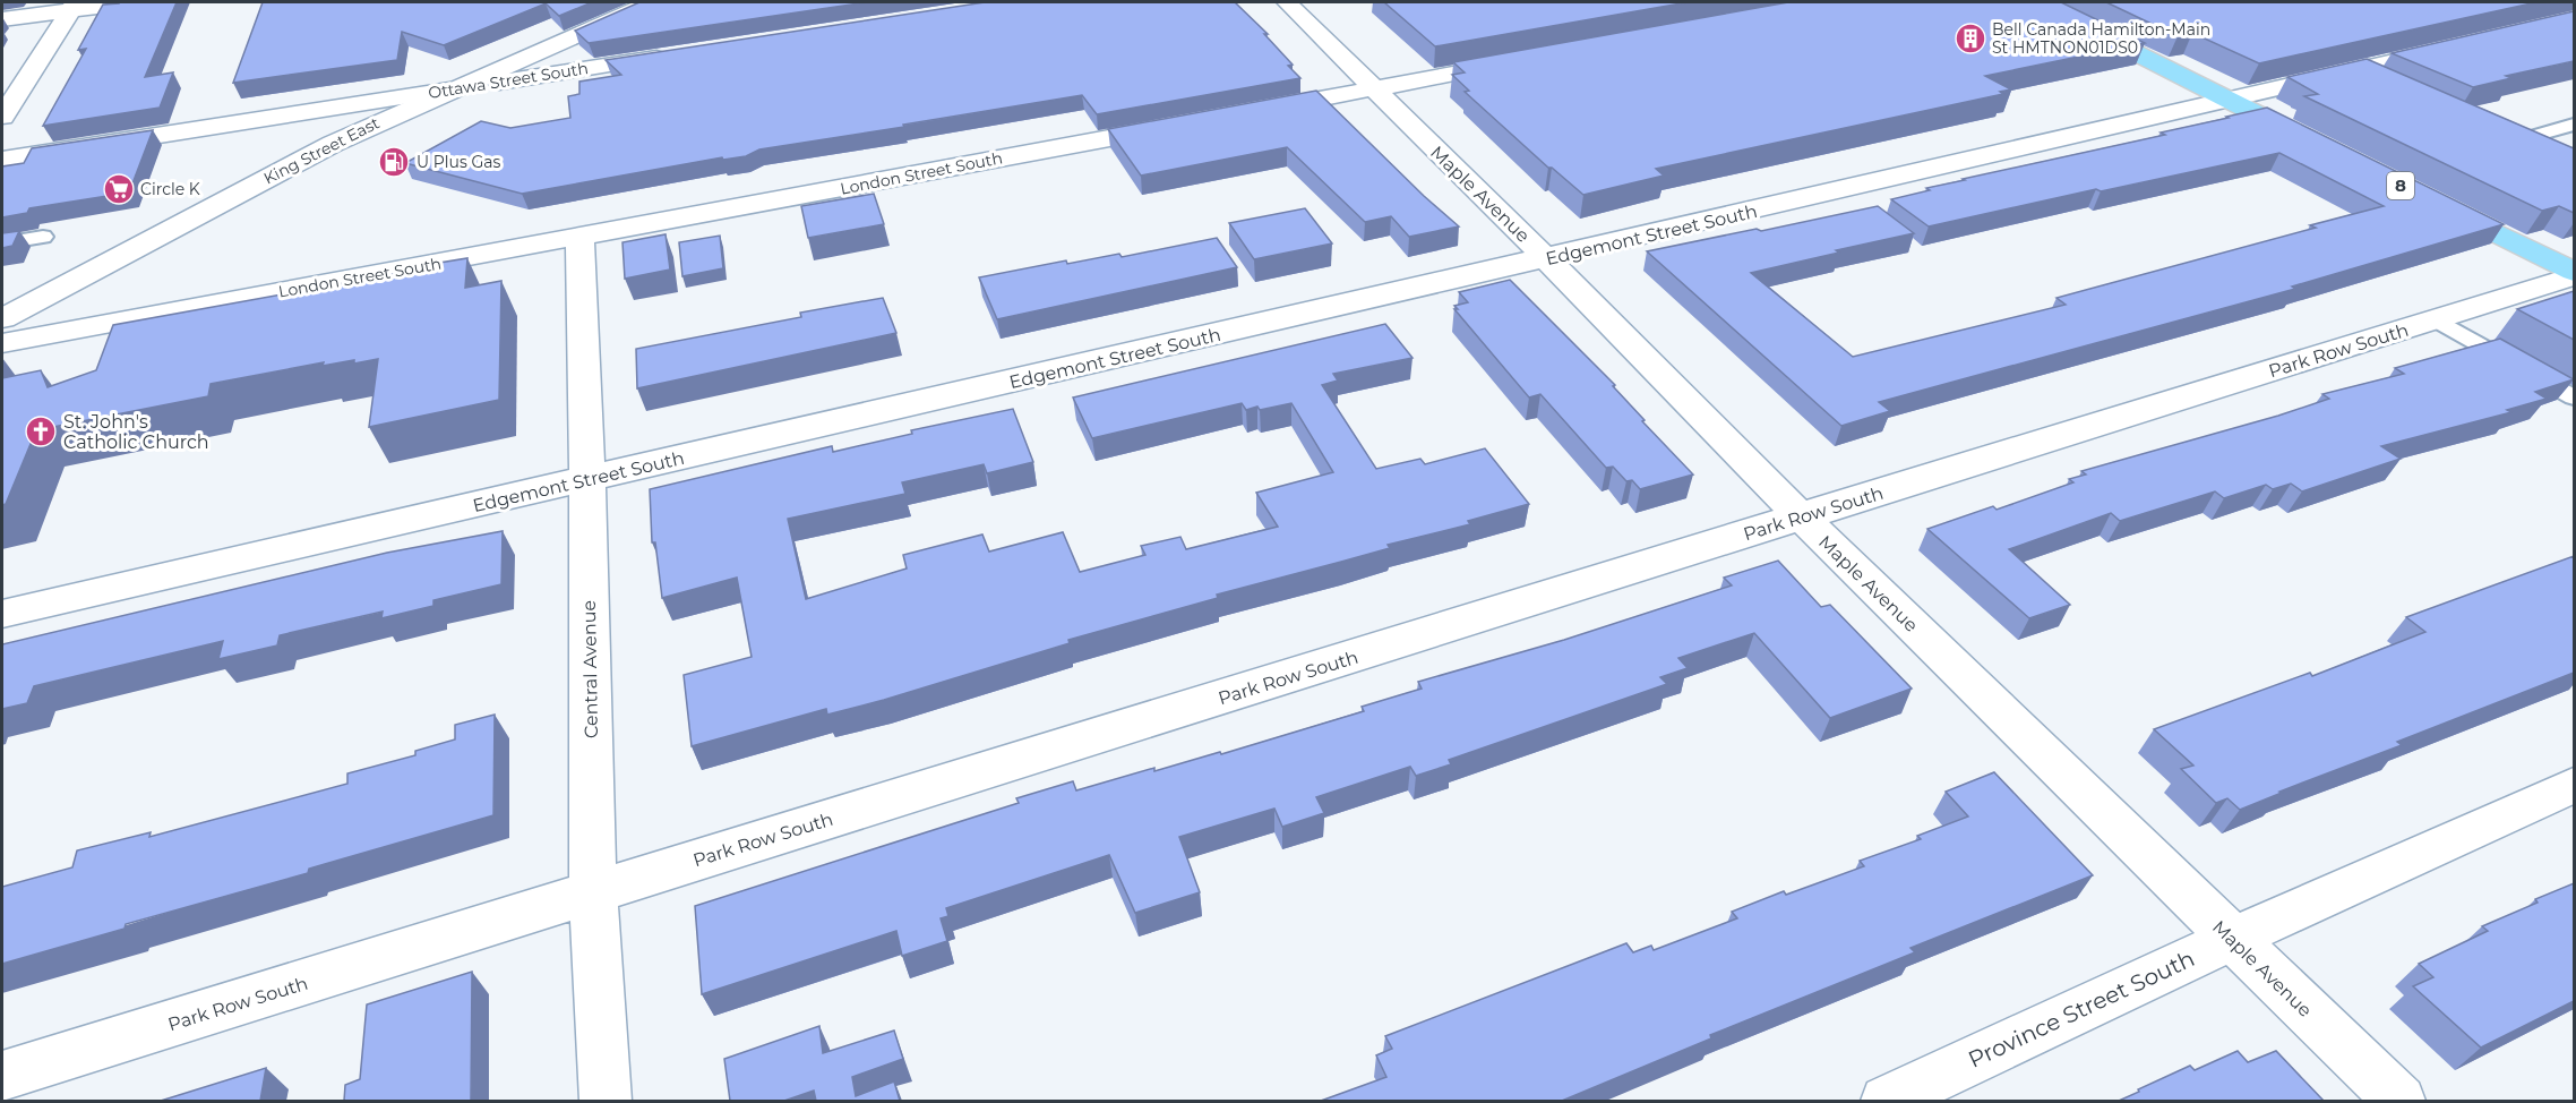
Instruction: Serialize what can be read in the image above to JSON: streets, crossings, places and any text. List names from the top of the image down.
{
  "streets": {
    "main road": ["8"],
    "street": [
      "Ottawa Street South",
      "King Street East",
      "London Street South",
      "Maple Avenue",
      "Edgemont Street South",
      "Park Row South",
      "Central Avenue",
      "Province Street South"
    ]
  },
  "crossings": [
    ["Ottawa Street South", "King Street East"],
    ["London Street South", "Central Avenue"],
    ["8", "Park Row South"],
    ["Maple Avenue", "Edgemont Street South"],
    ["Maple Avenue", "Park Row South"],
    ["Maple Avenue", "Province Street South"],
    ["Edgemont Street South", "Central Avenue"],
    ["Park Row South", "Central Avenue"]
  ],
  "places": {
    "building": ["Bell Canada Hamilton-Main St HMTNON01DS0"],
    "fuel station": ["U Plus Gas"],
    "supermarket": ["Circle K"],
    "church": ["St. John's Catholic Church"]
  }
}
